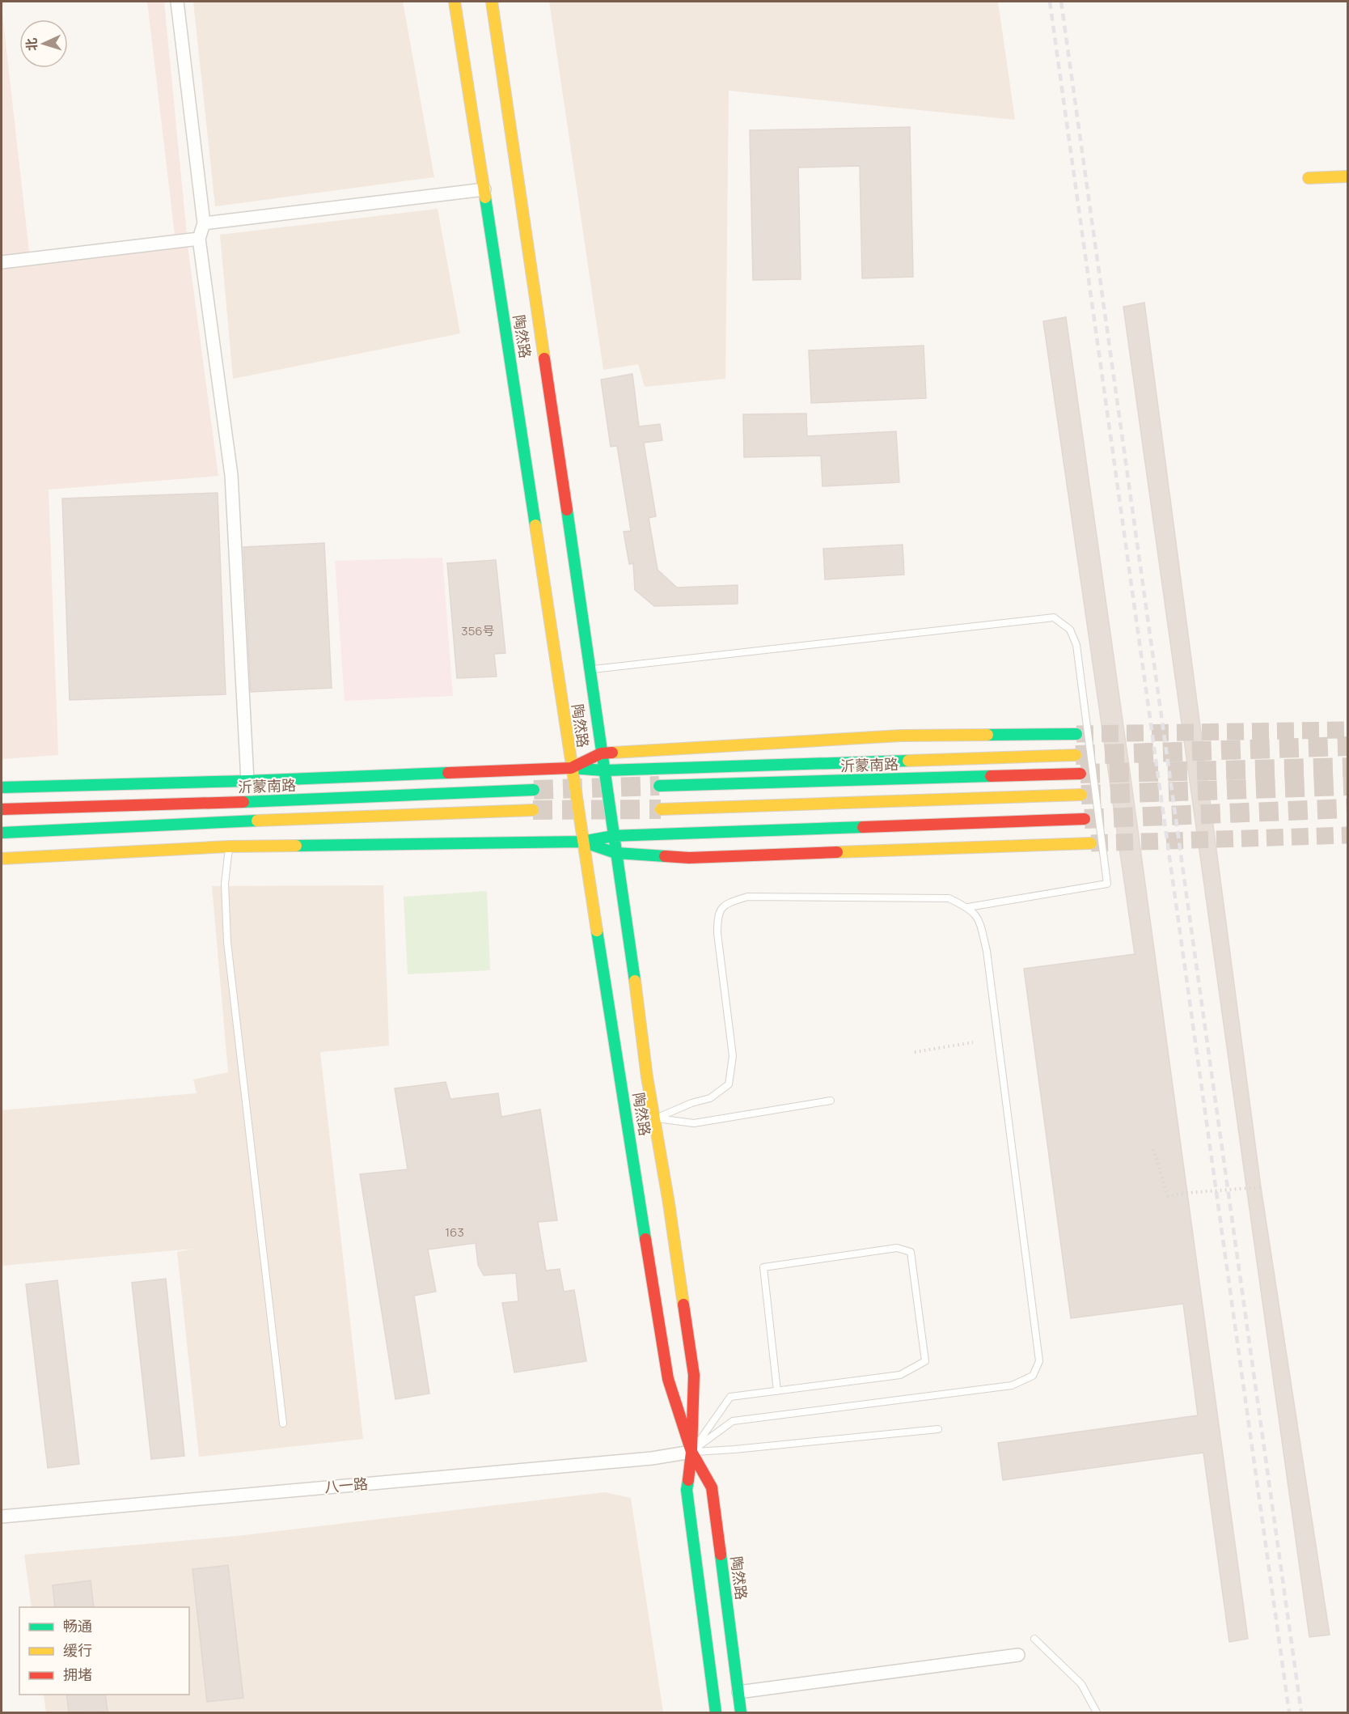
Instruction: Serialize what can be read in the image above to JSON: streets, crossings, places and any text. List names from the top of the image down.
{
  "streets": {
    "main road": ["陶然路", "沂蒙南路"],
    "street": ["八一路"]
  },
  "crossings": [
    ["陶然路", "八一路"]
  ],
  "house_numbers": ["356号", "163"],
  "legend": ["畅通", "缓行", "拥堵"],
  "north": "left"
}
